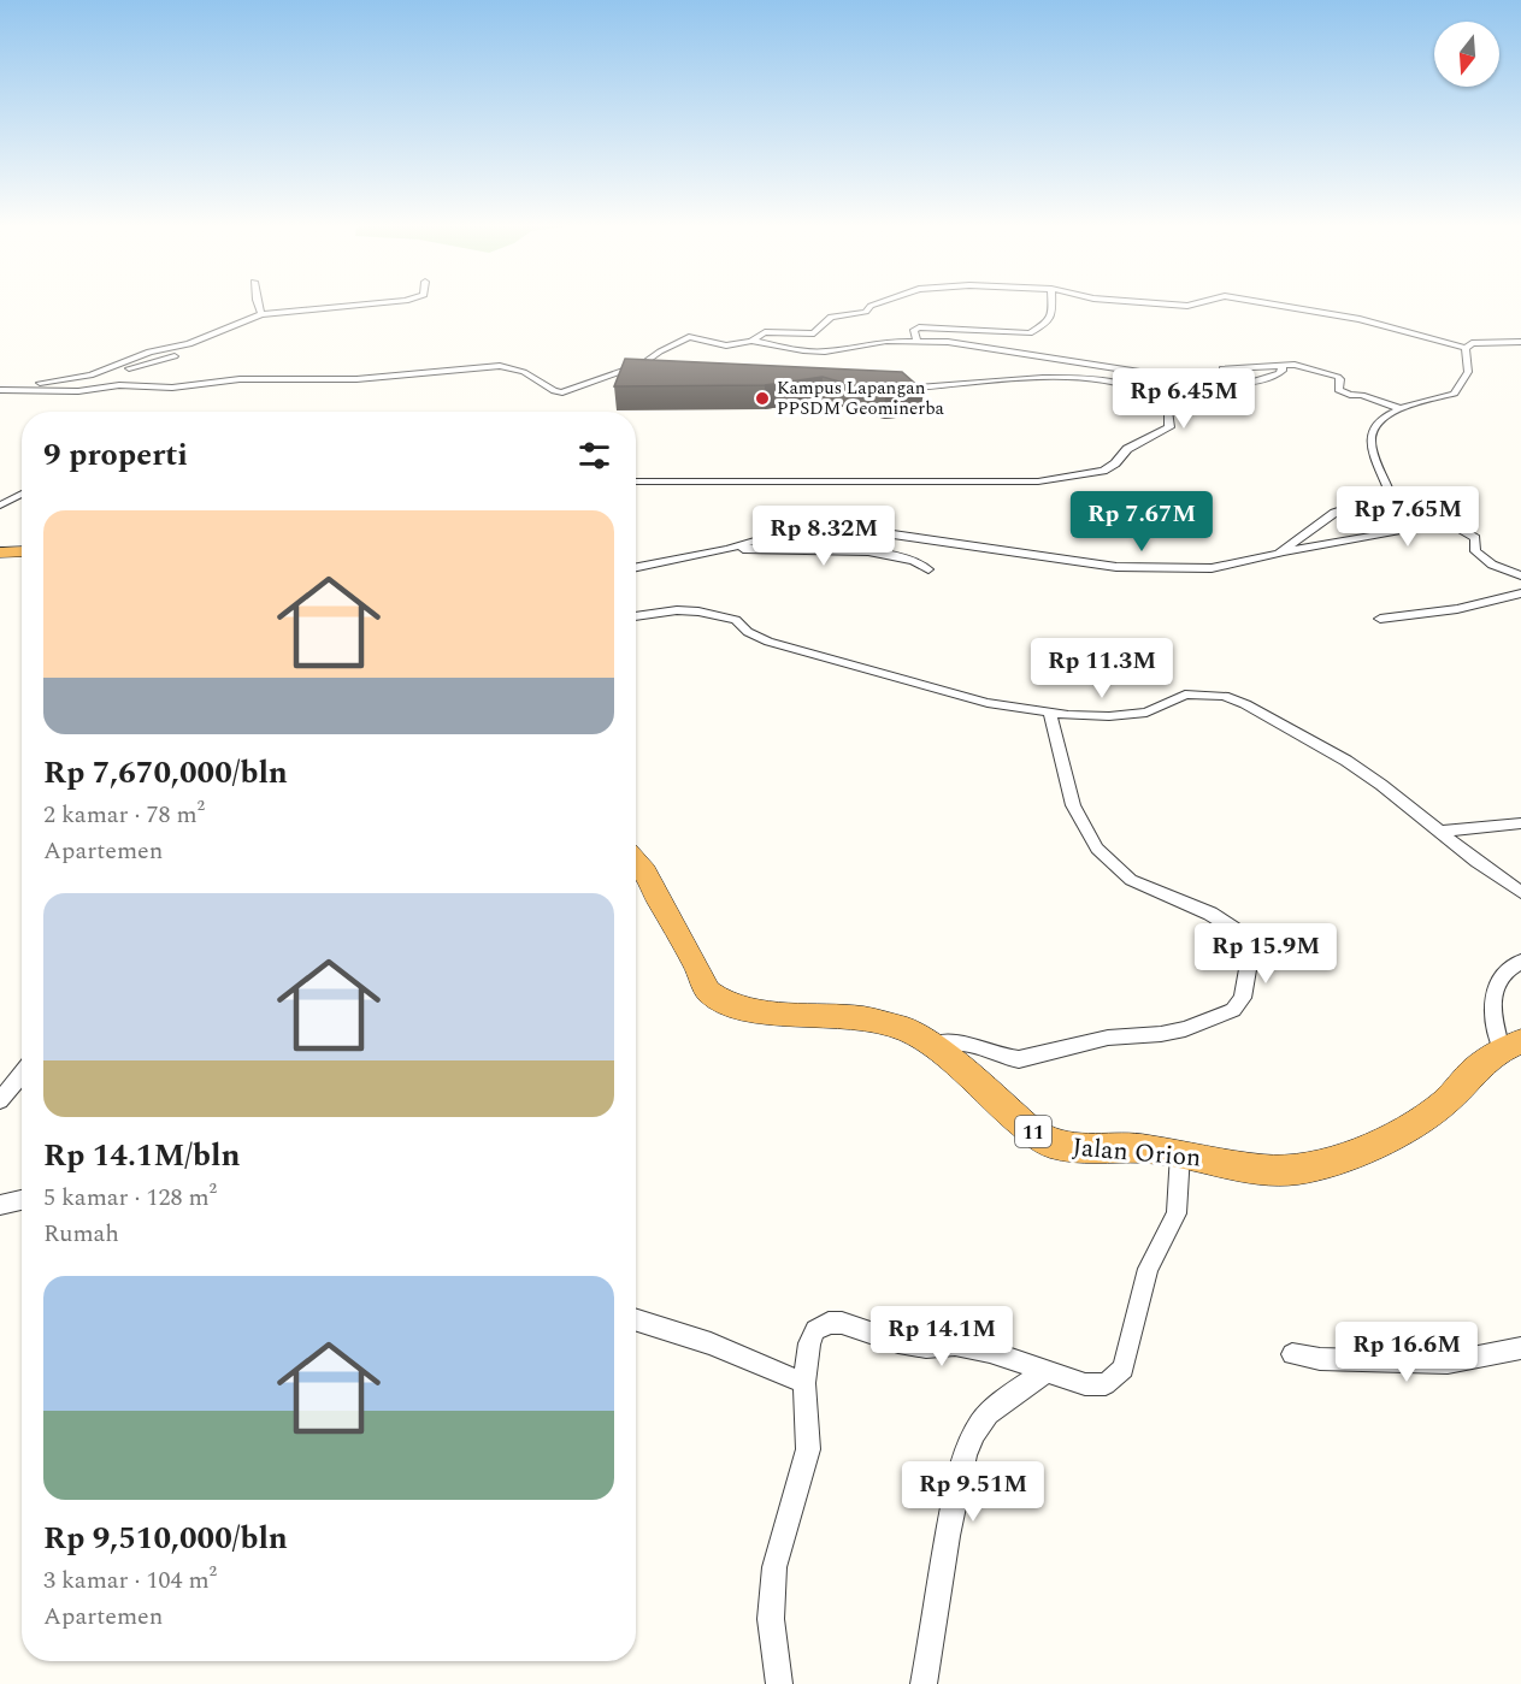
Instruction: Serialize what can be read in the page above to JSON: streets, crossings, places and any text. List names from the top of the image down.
{
  "streets": {
    "highway": ["11", "Jalan Orion"]
  },
  "places": ["Kampus Lapangan PPSDM Geominerba"],
  "north": "bottom",
  "page": {
    "price": [
      "Rp 6.45M",
      "Rp 7.65M",
      "Rp 7.67M",
      "Rp 8.32M",
      "Rp 11.3M",
      "Rp 15.9M",
      "Rp 14.1M",
      "Rp 16.6M",
      "Rp 9.51M"
    ],
    "heading": "9 properti",
    "list": [
      {
        "name": "Rp 7,670,000/bln",
        "note": "2 kamar · 78 m² · Apartemen"
      },
      {
        "name": "Rp 14.1M/bln",
        "note": "5 kamar · 128 m² · Rumah"
      },
      {
        "name": "Rp 9,510,000/bln",
        "note": "3 kamar · 104 m² · Apartemen"
      }
    ]
  }
}
